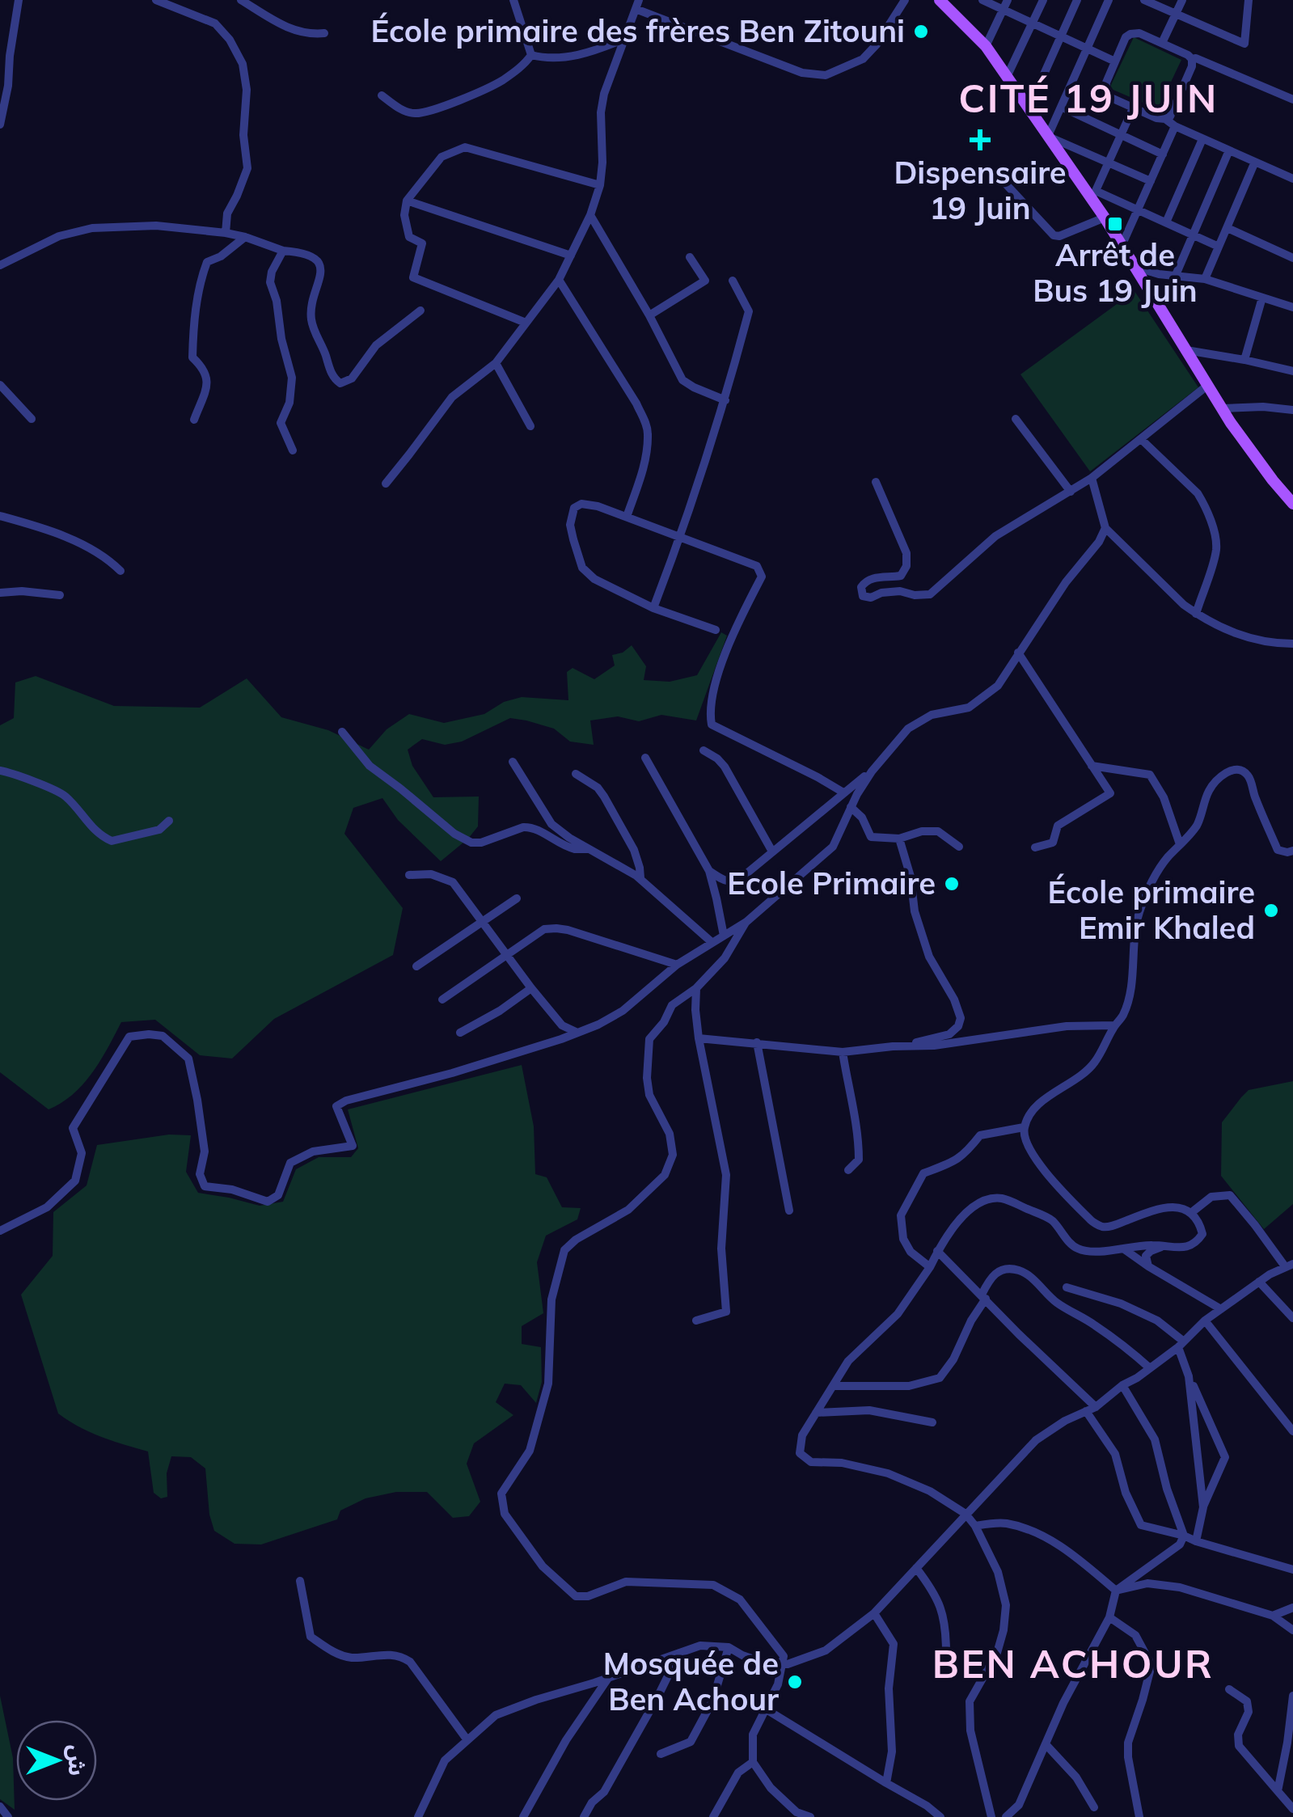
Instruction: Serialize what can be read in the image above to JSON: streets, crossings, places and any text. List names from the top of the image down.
{
  "districts": ["CITÉ 19 JUIN", "BEN ACHOUR"],
  "places": {
    "other": [
      "École primaire des frères Ben Zitouni",
      "Ecole Primaire",
      "École primaire Emir Khaled",
      "Mosquée de Ben Achour"
    ],
    "health": ["Dispensaire 19 Juin"],
    "transit": ["Arrêt de Bus 19 Juin"]
  },
  "north": "right"
}
